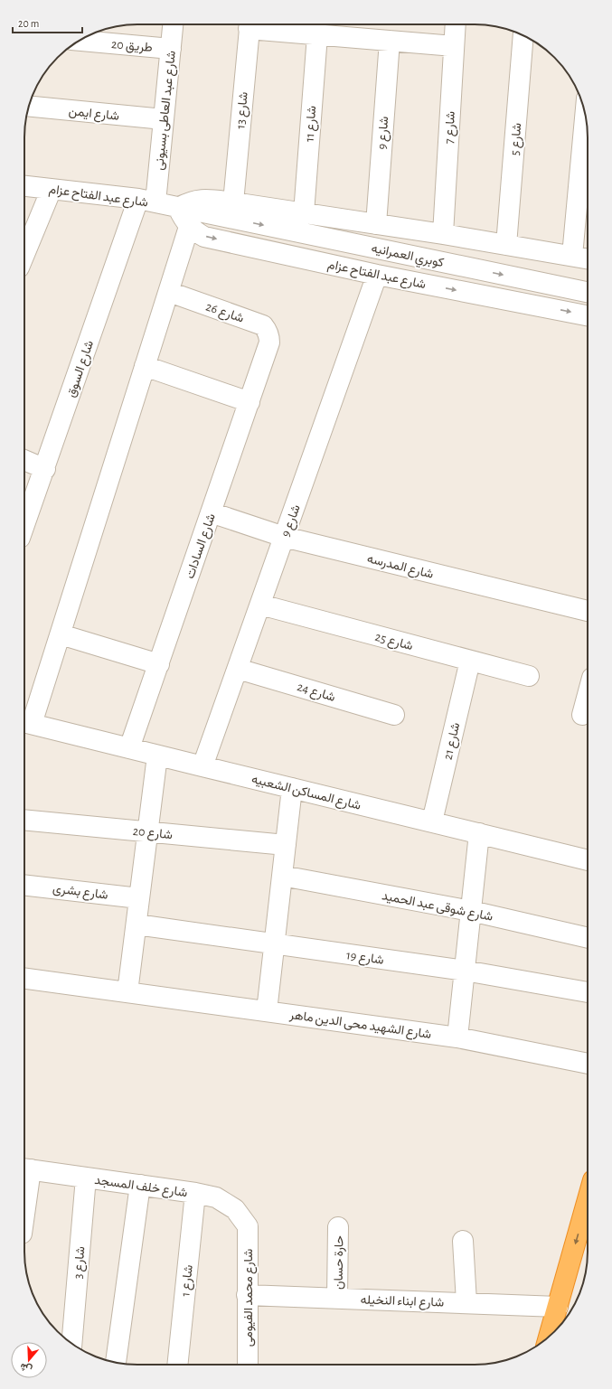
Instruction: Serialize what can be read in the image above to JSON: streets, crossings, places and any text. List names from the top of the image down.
{
  "streets": {
    "street": [
      "طريق 20",
      "شارع عبد العاطى بسيونى",
      "شارع 13",
      "شارع ايمن",
      "شارع 11",
      "شارع 7",
      "شارع 9",
      "شارع 5",
      "شارع عبد الفتاح عزام",
      "كوبري العمرانيه",
      "شارع 26",
      "شارع السوق",
      "شارع السادات",
      "شارع المدرسه",
      "شارع 25",
      "شارع 24",
      "شارع 21",
      "شارع المساكن الشعبيه",
      "شارع 20",
      "شارع بشرى",
      "شارع شوقى عبد الحميد",
      "شارع 19",
      "شارع الشهيد محى الدين ماهر",
      "شارع خلف المسجد",
      "شارع 3",
      "حارة حسان",
      "شارع 1",
      "شارع محمد الفيومى",
      "شارع ابناء النخيله"
    ]
  },
  "crossings": [
    ["طريق 20", "شارع عبد العاطى بسيونى"],
    ["شارع عبد العاطى بسيونى", "شارع ايمن"],
    ["شارع عبد العاطى بسيونى", "شارع عبد الفتاح عزام"],
    ["شارع عبد العاطى بسيونى", "شارع السوق"],
    ["شارع 13", "شارع عبد الفتاح عزام"],
    ["شارع 13", "كوبري العمرانيه"],
    ["شارع 11", "شارع عبد الفتاح عزام"],
    ["شارع 7", "شارع عبد الفتاح عزام"],
    ["شارع 9", "شارع عبد الفتاح عزام"],
    ["شارع 9", "شارع المدرسه"],
    ["شارع 9", "شارع 25"],
    ["شارع 9", "شارع 24"],
    ["شارع 9", "شارع المساكن الشعبيه"],
    ["شارع 5", "شارع عبد الفتاح عزام"],
    ["شارع عبد الفتاح عزام", "كوبري العمرانيه"],
    ["شارع عبد الفتاح عزام", "شارع السوق"],
    ["شارع 26", "شارع السادات"],
    ["شارع السادات", "شارع المدرسه"],
    ["شارع السادات", "شارع المساكن الشعبيه"],
    ["شارع 25", "شارع 21"],
    ["شارع 21", "شارع المساكن الشعبيه"],
    ["شارع خلف المسجد", "شارع 3"],
    ["شارع خلف المسجد", "شارع 1"],
    ["شارع خلف المسجد", "شارع محمد الفيومى"],
    ["حارة حسان", "شارع ابناء النخيله"],
    ["شارع محمد الفيومى", "شارع ابناء النخيله"]
  ],
  "one_way": ["كوبري العمرانيه"],
  "scale_bar": "20 m",
  "north": "bottom"
}
